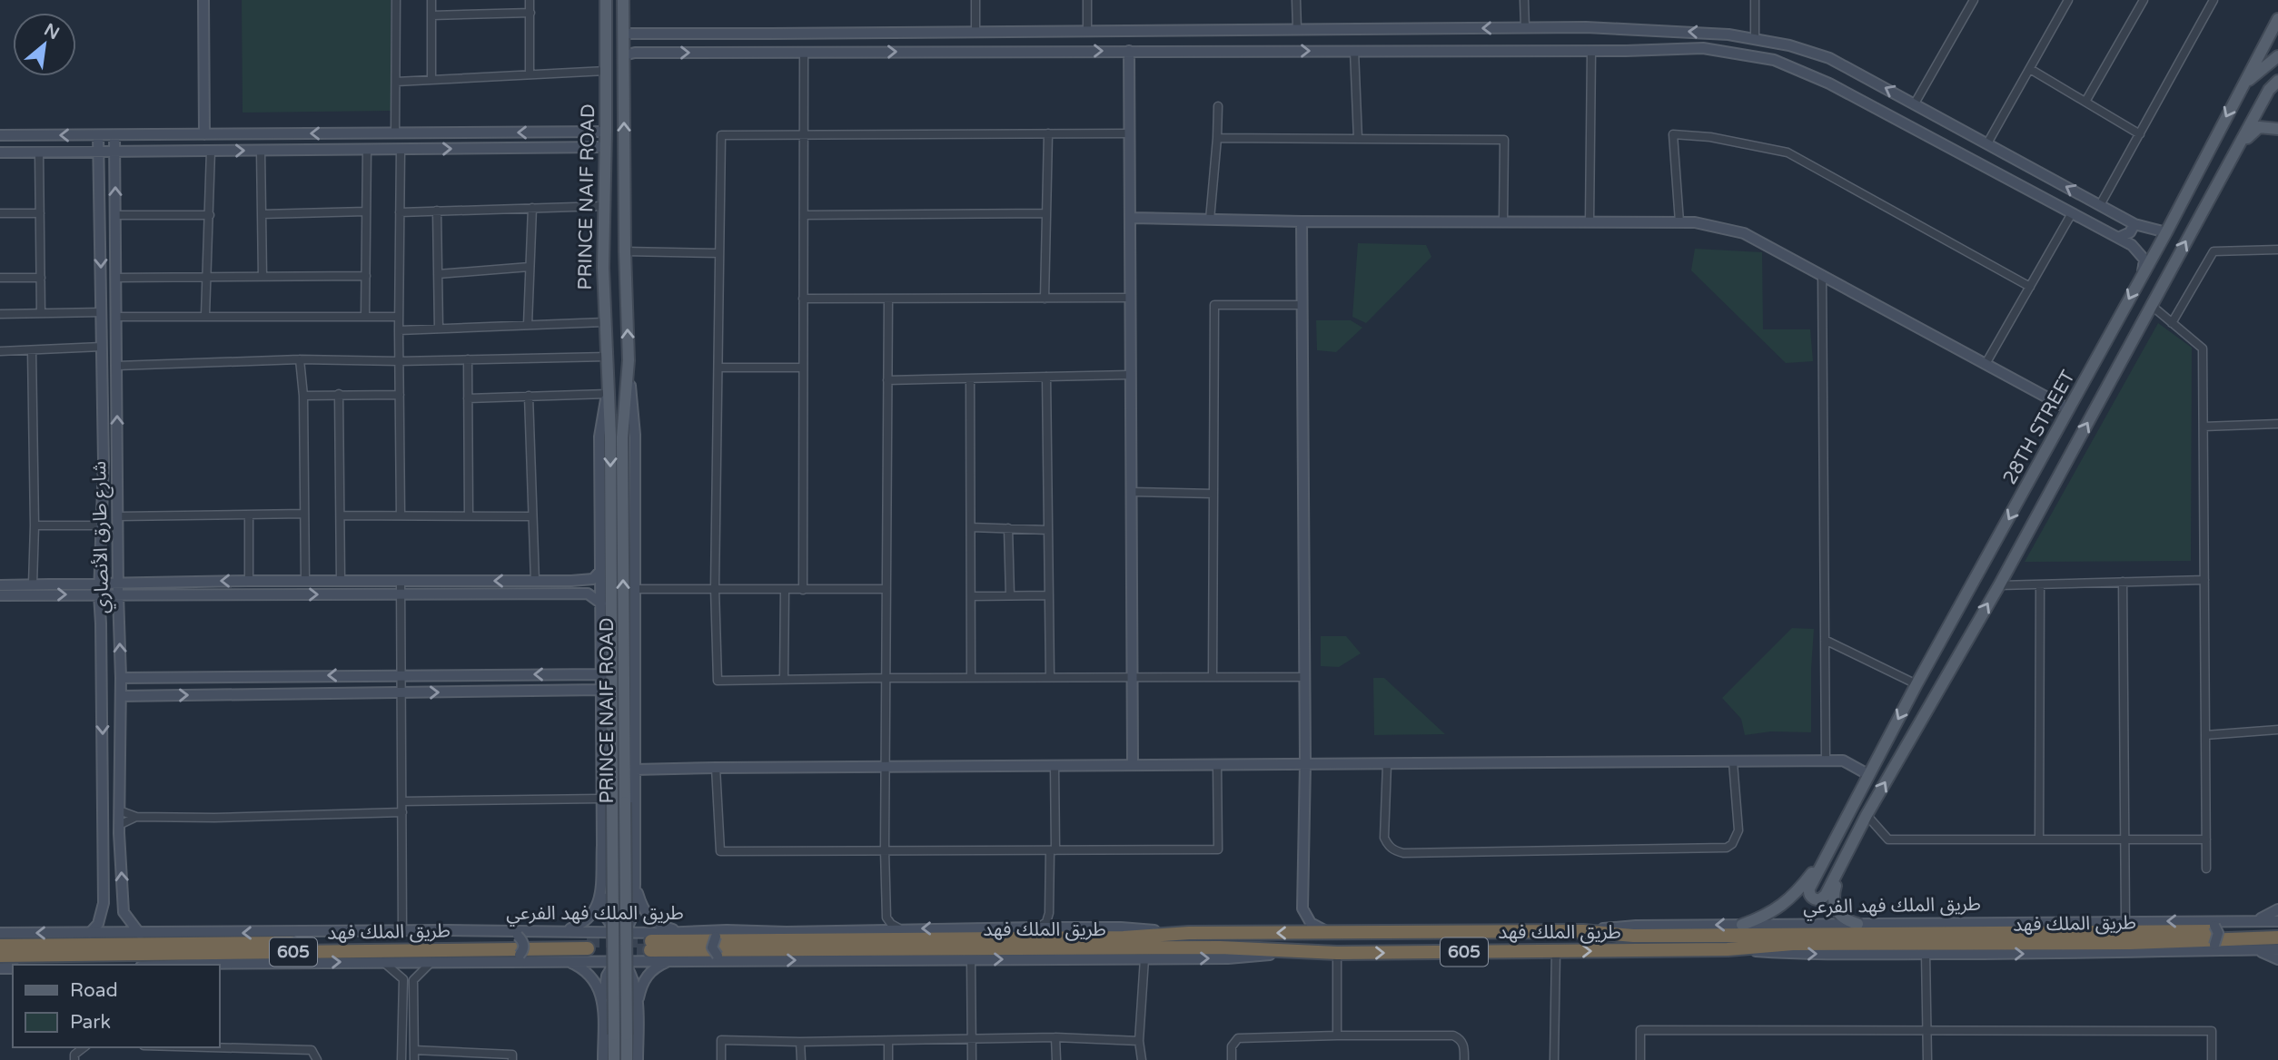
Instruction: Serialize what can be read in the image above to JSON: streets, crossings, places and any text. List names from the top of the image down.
{
  "streets": {
    "highway": ["طريق الملك فهد", "605"],
    "main road": ["PRINCE NAIF ROAD", "28TH STREET"],
    "street": ["شارع طارق الأنصاري", "طريق الملك فهد الفرعي"]
  },
  "crossings": [
    ["شارع طارق الأنصاري", "طريق الملك فهد الفرعي"],
    ["طريق الملك فهد الفرعي", "طريق الملك فهد"]
  ],
  "legend": ["Road", "Park"],
  "north": "top right"
}
